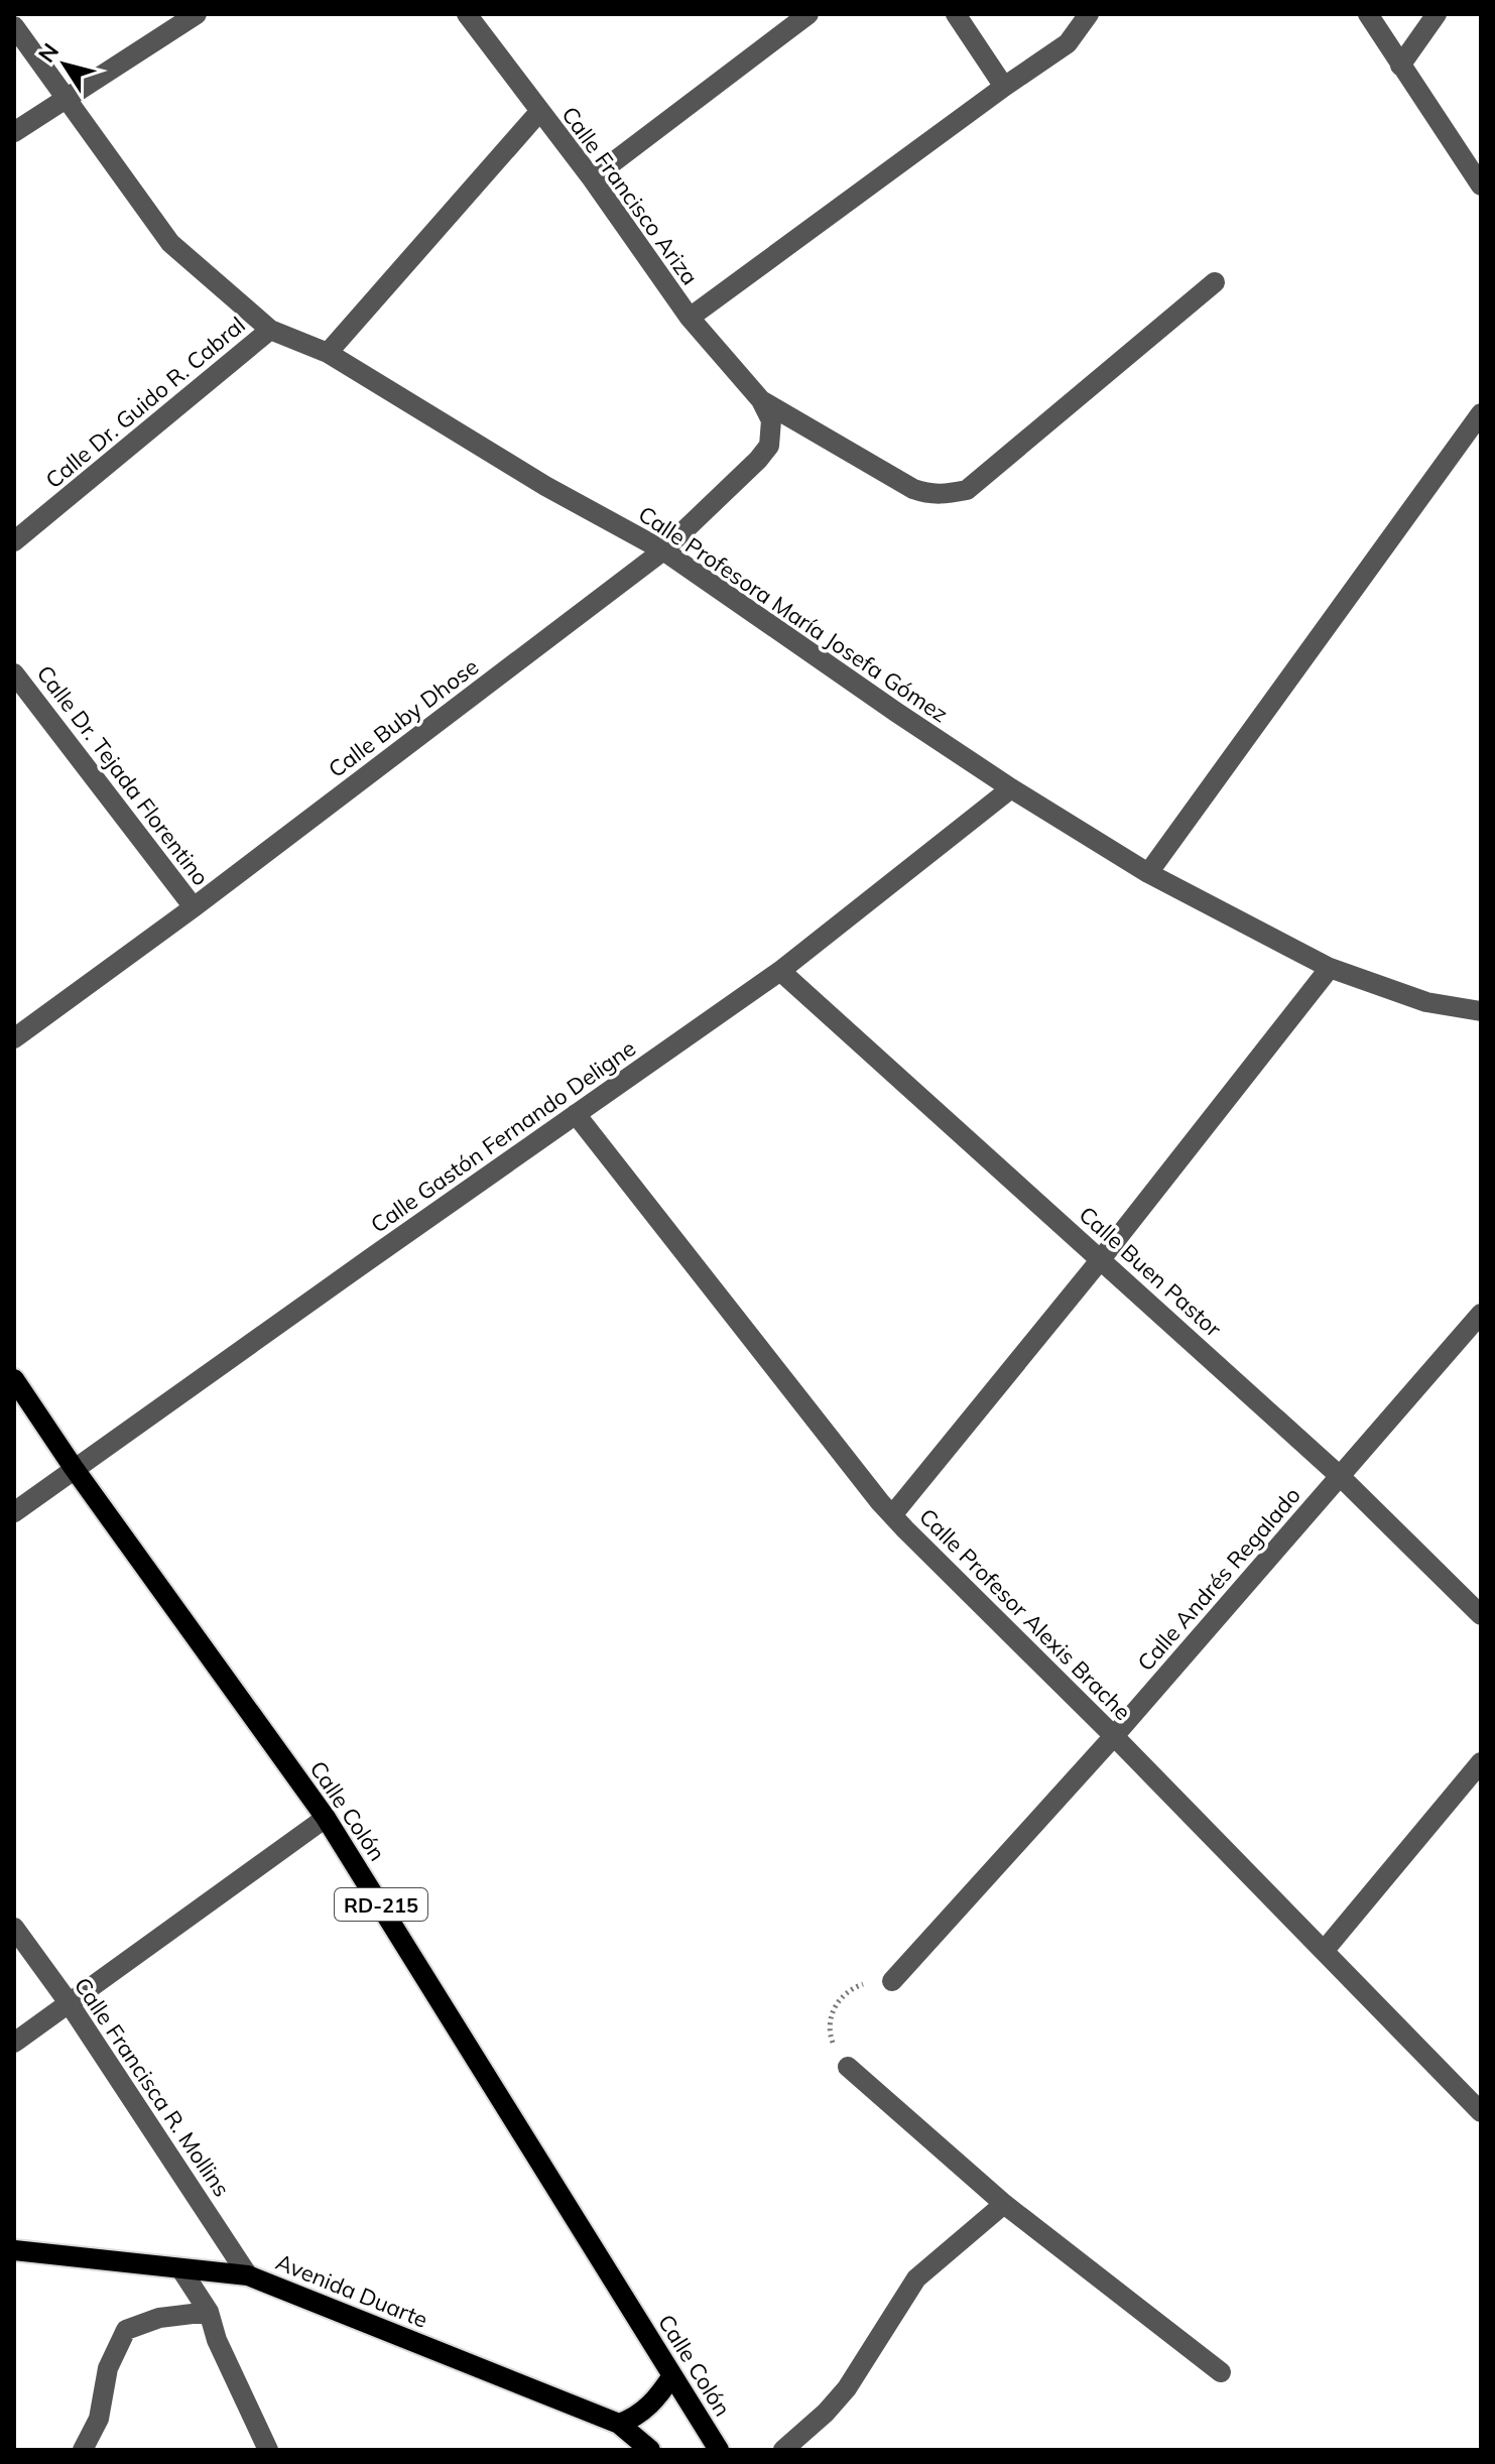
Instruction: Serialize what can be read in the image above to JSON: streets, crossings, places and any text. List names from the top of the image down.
{
  "streets": {
    "main road": ["Calle Colón", "RD-215", "Avenida Duarte"],
    "street": [
      "Calle Francisco Ariza",
      "Calle Dr. Guido R. Cabral",
      "Calle Profesora María Josefa Gómez",
      "Calle Buby Dhose",
      "Calle Dr. Tejada Florentino",
      "Calle Gastón Fernando Deligne",
      "Calle Buen Pastor",
      "Calle Andrés Regalado",
      "Calle Profesor Alexis Brache",
      "Calle Francisca R. Mollins"
    ]
  },
  "crossings": [
    ["Calle Francisco Ariza", "Calle Buby Dhose"],
    ["Calle Dr. Guido R. Cabral", "Calle Profesora María Josefa Gómez"],
    ["Calle Profesora María Josefa Gómez", "Calle Buby Dhose"],
    ["Calle Profesora María Josefa Gómez", "Calle Gastón Fernando Deligne"],
    ["Calle Buby Dhose", "Calle Dr. Tejada Florentino"],
    ["Calle Gastón Fernando Deligne", "Calle Buen Pastor"],
    ["Calle Gastón Fernando Deligne", "Calle Profesor Alexis Brache"],
    ["Calle Gastón Fernando Deligne", "Calle Colón"],
    ["Calle Buen Pastor", "Calle Andrés Regalado"],
    ["Calle Andrés Regalado", "Calle Profesor Alexis Brache"],
    ["Calle Francisca R. Mollins", "Avenida Duarte"]
  ],
  "north": "top left"
}
